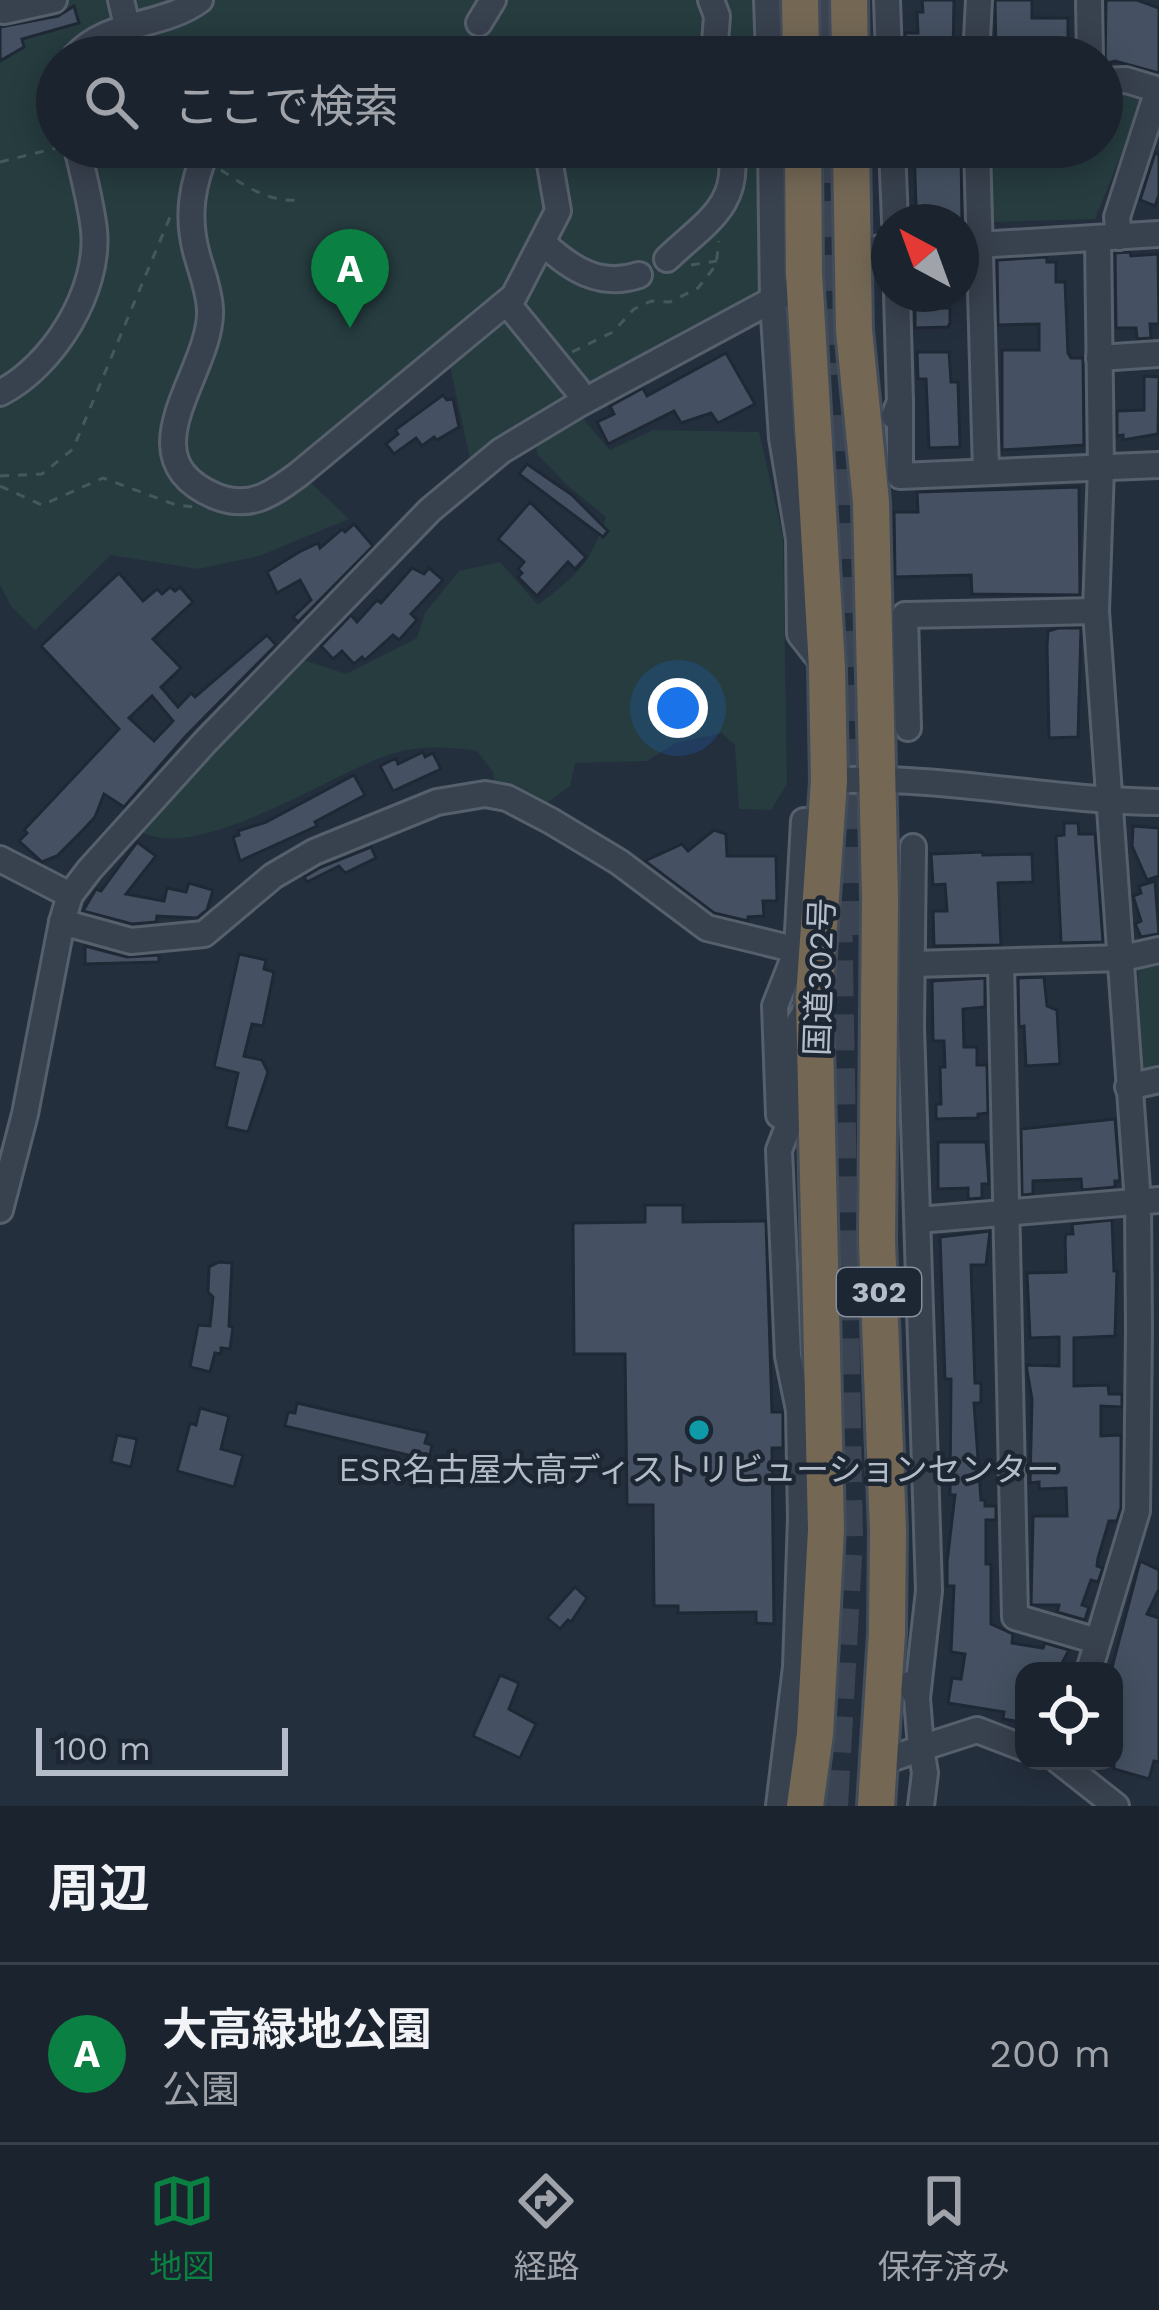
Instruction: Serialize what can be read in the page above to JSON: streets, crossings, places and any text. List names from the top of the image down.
{
  "streets": {
    "highway": ["国道302号", "302"]
  },
  "places": ["ESR名古屋大高ディストリビューションセンター"],
  "scale_bar": "100 m",
  "north": "top left",
  "page": {
    "search": "ここで検索",
    "pins": "A",
    "scale": "100 m",
    "heading": "周辺",
    "list": [
      {
        "mark": "A",
        "name": "大高緑地公園",
        "note": "公園",
        "value": "200 m"
      }
    ],
    "nav": ["地図", "経路", "保存済み"]
  }
}
